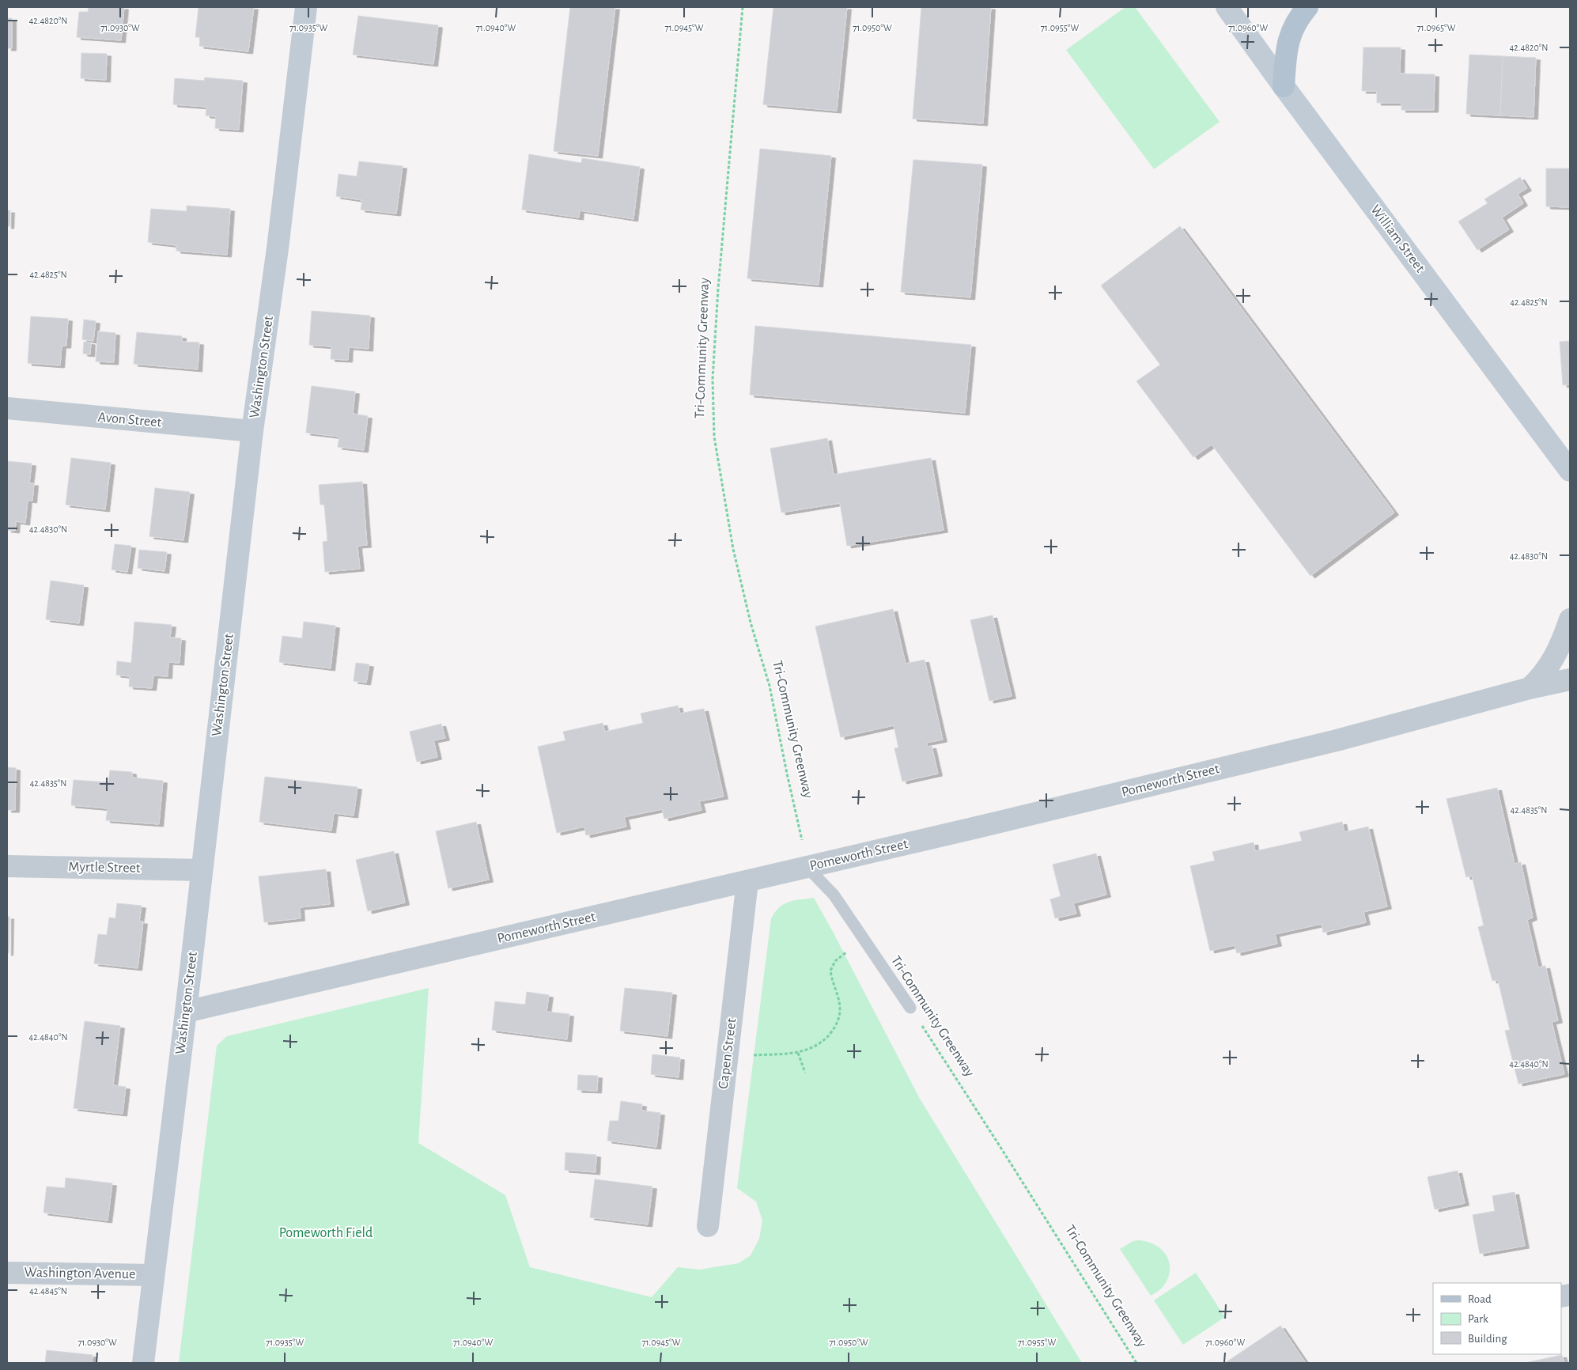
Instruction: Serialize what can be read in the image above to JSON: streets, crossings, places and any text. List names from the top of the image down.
{
  "streets": {
    "street": [
      "William Street",
      "Washington Street",
      "Avon Street",
      "Pomeworth Street",
      "Myrtle Street",
      "Capen Street",
      "Washington Avenue"
    ],
    "lane": ["Tri-Community Greenway"]
  },
  "crossings": [
    ["Tri-Community Greenway", "Pomeworth Street"],
    ["Washington Street", "Avon Street"],
    ["Washington Street", "Pomeworth Street"],
    ["Washington Street", "Myrtle Street"],
    ["Washington Street", "Washington Avenue"],
    ["Pomeworth Street", "Capen Street"]
  ],
  "parks": ["Pomeworth Field"],
  "legend": ["Road", "Park", "Building"],
  "coordinates": [
    "42.4820°N",
    "71.0930°W",
    "71.0935°W",
    "71.0940°W",
    "71.0945°W",
    "71.0950°W",
    "71.0955°W",
    "71.0960°W",
    "71.0965°W",
    "42.4825°N",
    "42.4830°N",
    "42.4835°N",
    "42.4840°N",
    "42.4845°N"
  ]
}
